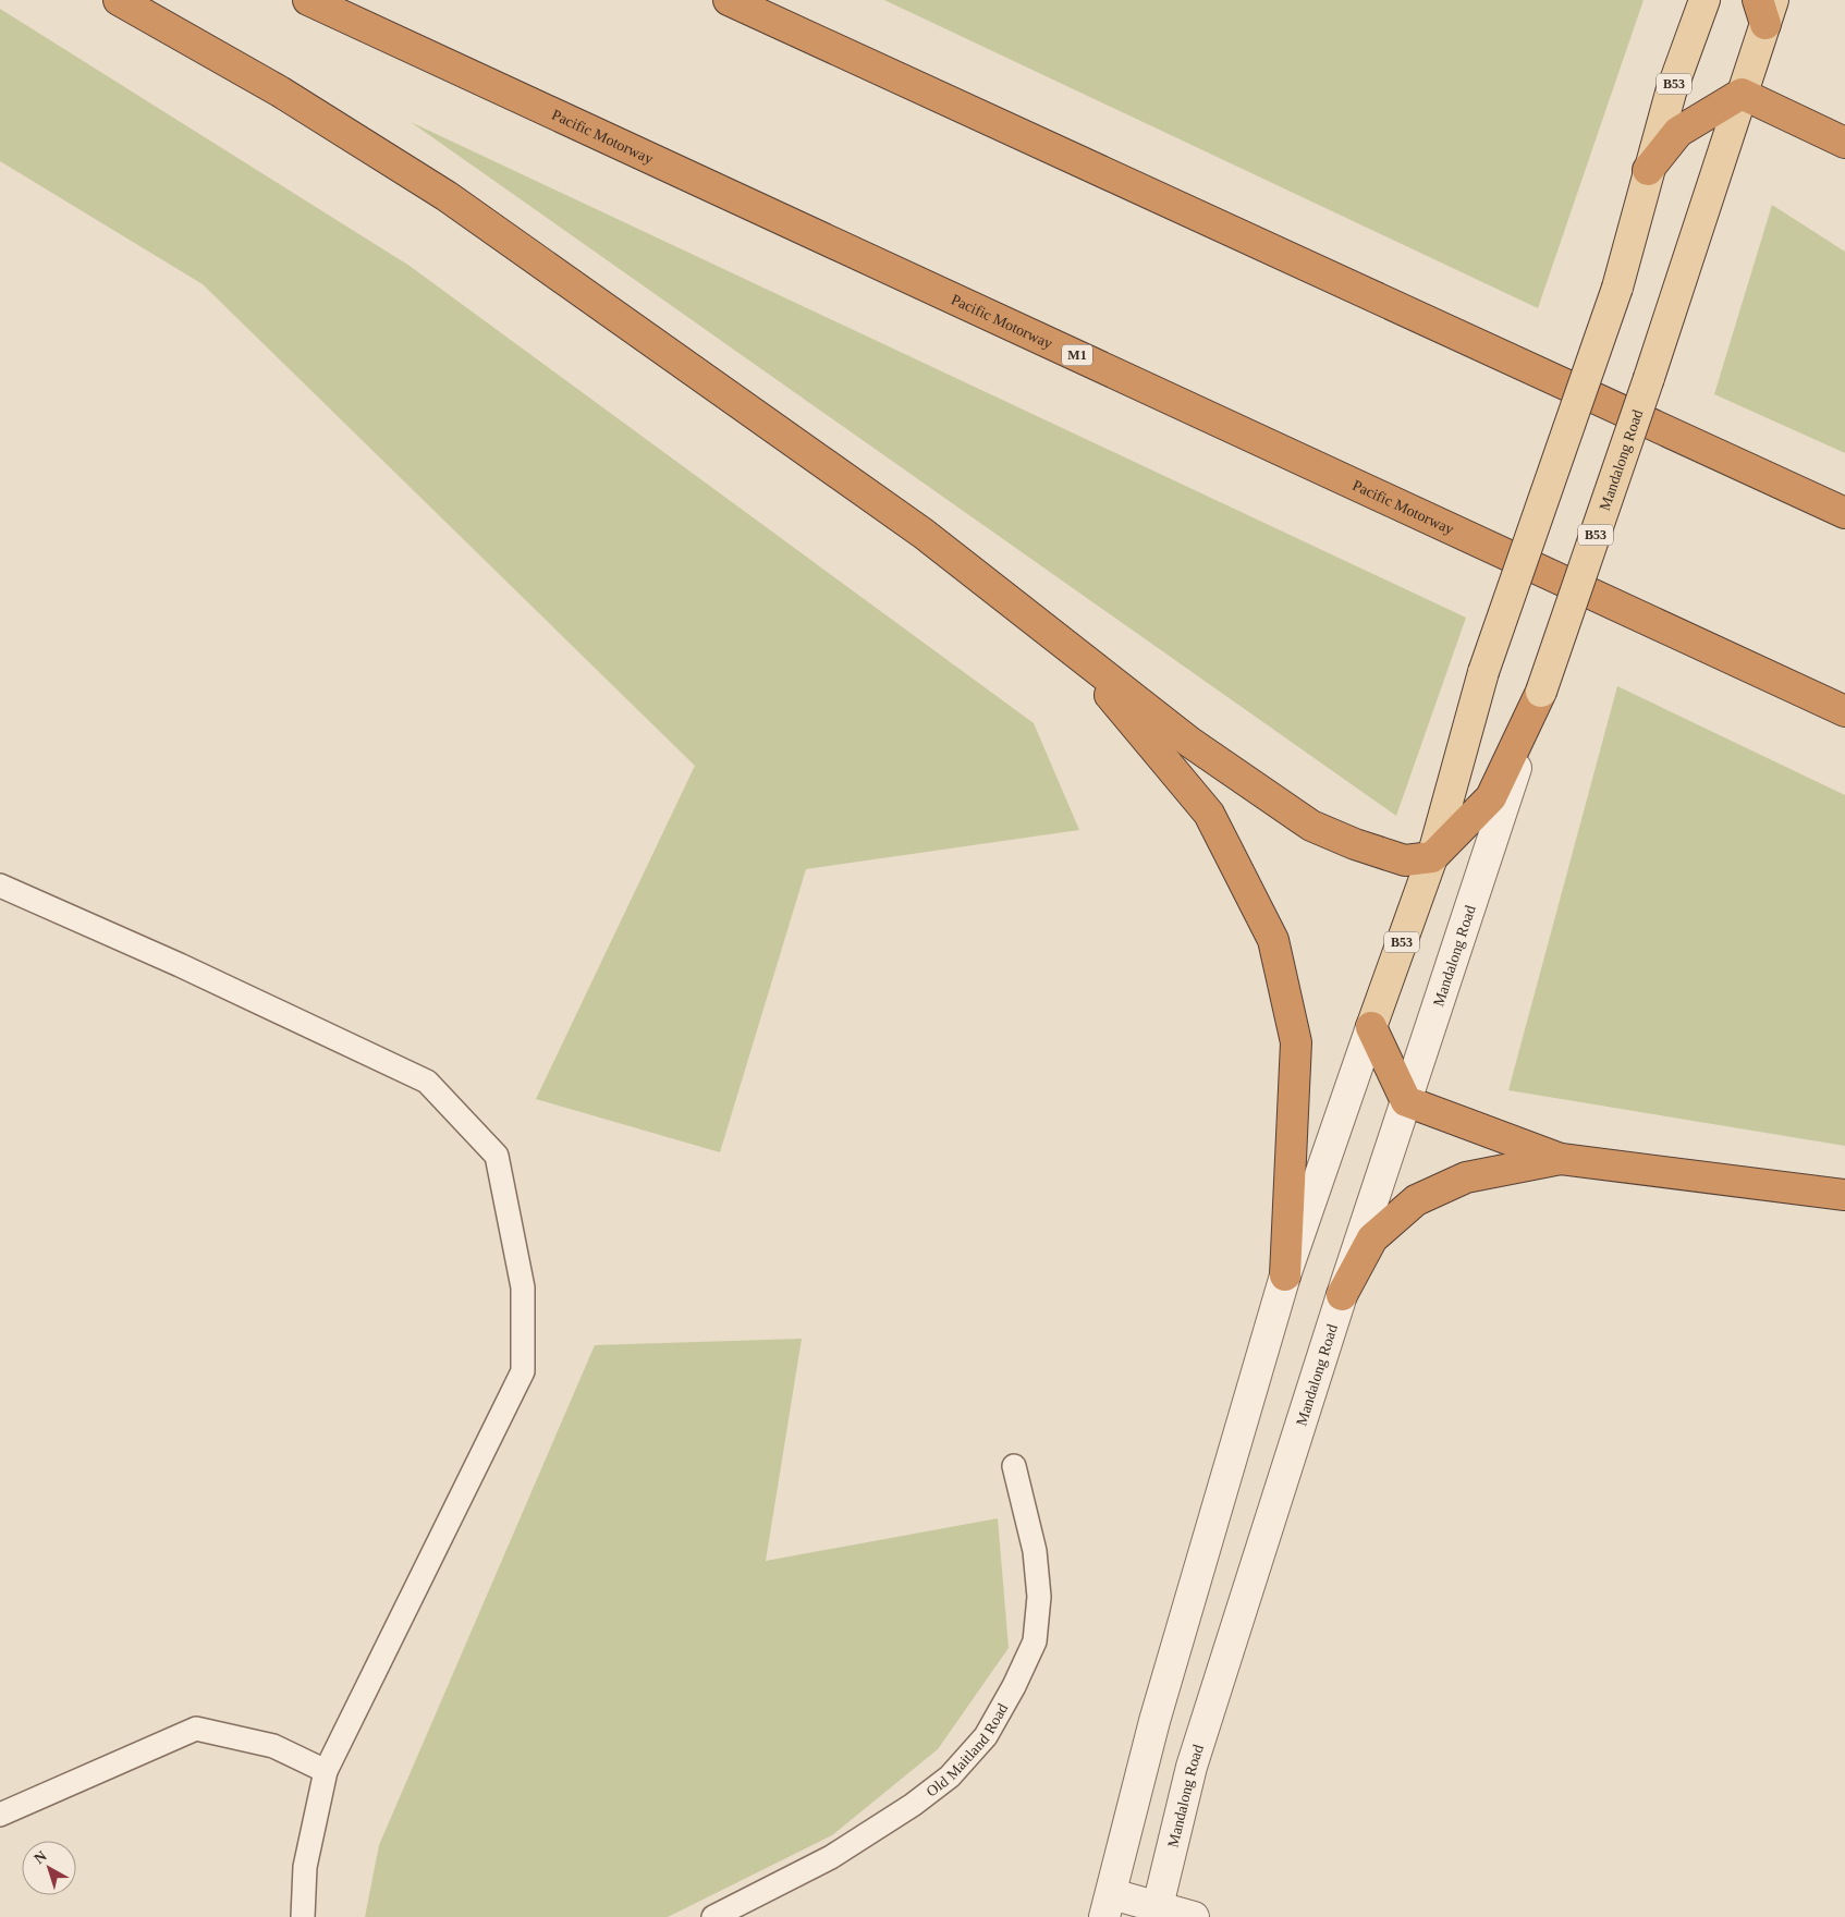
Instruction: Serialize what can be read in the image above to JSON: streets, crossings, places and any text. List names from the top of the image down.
{
  "streets": {
    "highway": ["Pacific Motorway", "M1"],
    "main road": ["B53", "Mandalong Road"],
    "lane": ["Old Maitland Road"]
  },
  "north": "top left"
}
